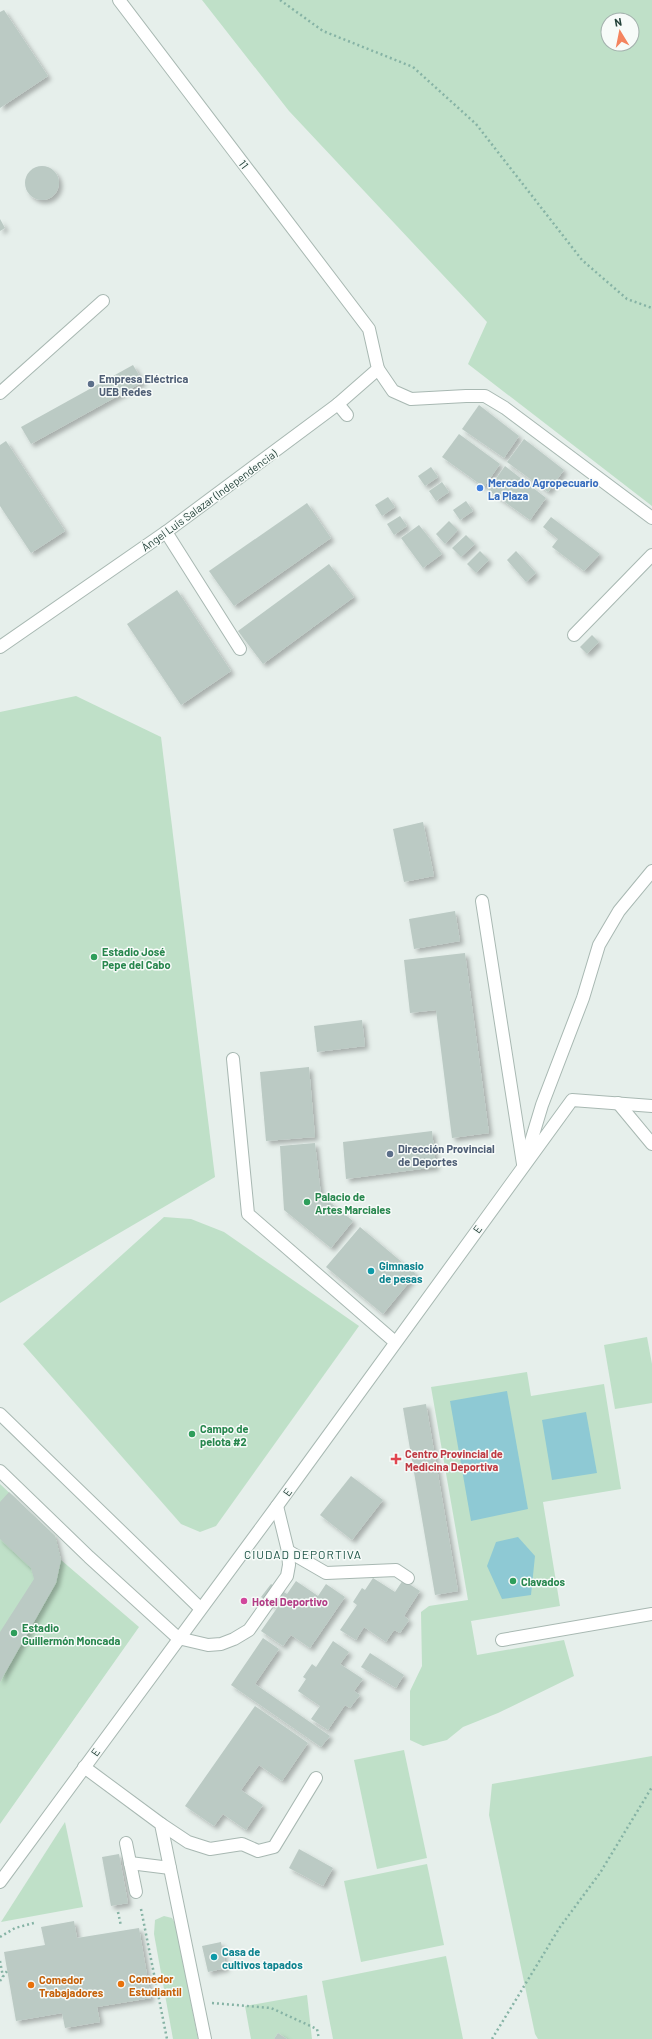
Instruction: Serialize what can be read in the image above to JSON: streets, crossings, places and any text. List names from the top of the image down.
{
  "streets": {
    "street": ["11", "Ángel Luis Salazar (Independencia)", "E"]
  },
  "crossings": [
    ["11", "Ángel Luis Salazar (Independencia)"]
  ],
  "districts": ["CIUDAD DEPORTIVA"],
  "places": {
    "other": [
      "Empresa Eléctrica UEB Redes",
      "Mercado Agropecuario La Plaza",
      "Estadio José Pepe del Cabo",
      "Dirección Provincial de Deportes",
      "Palacio de Artes Marciales",
      "Gimnasio de pesas",
      "Campo de pelota #2",
      "Clavados",
      "Hotel Deportivo",
      "Estadio Guillermón Moncada",
      "Casa de cultivos tapados",
      "Comedor Estudiantil",
      "Comedor Trabajadores"
    ],
    "health": ["Centro Provincial de Medicina Deportiva"]
  },
  "north": "top"
}
